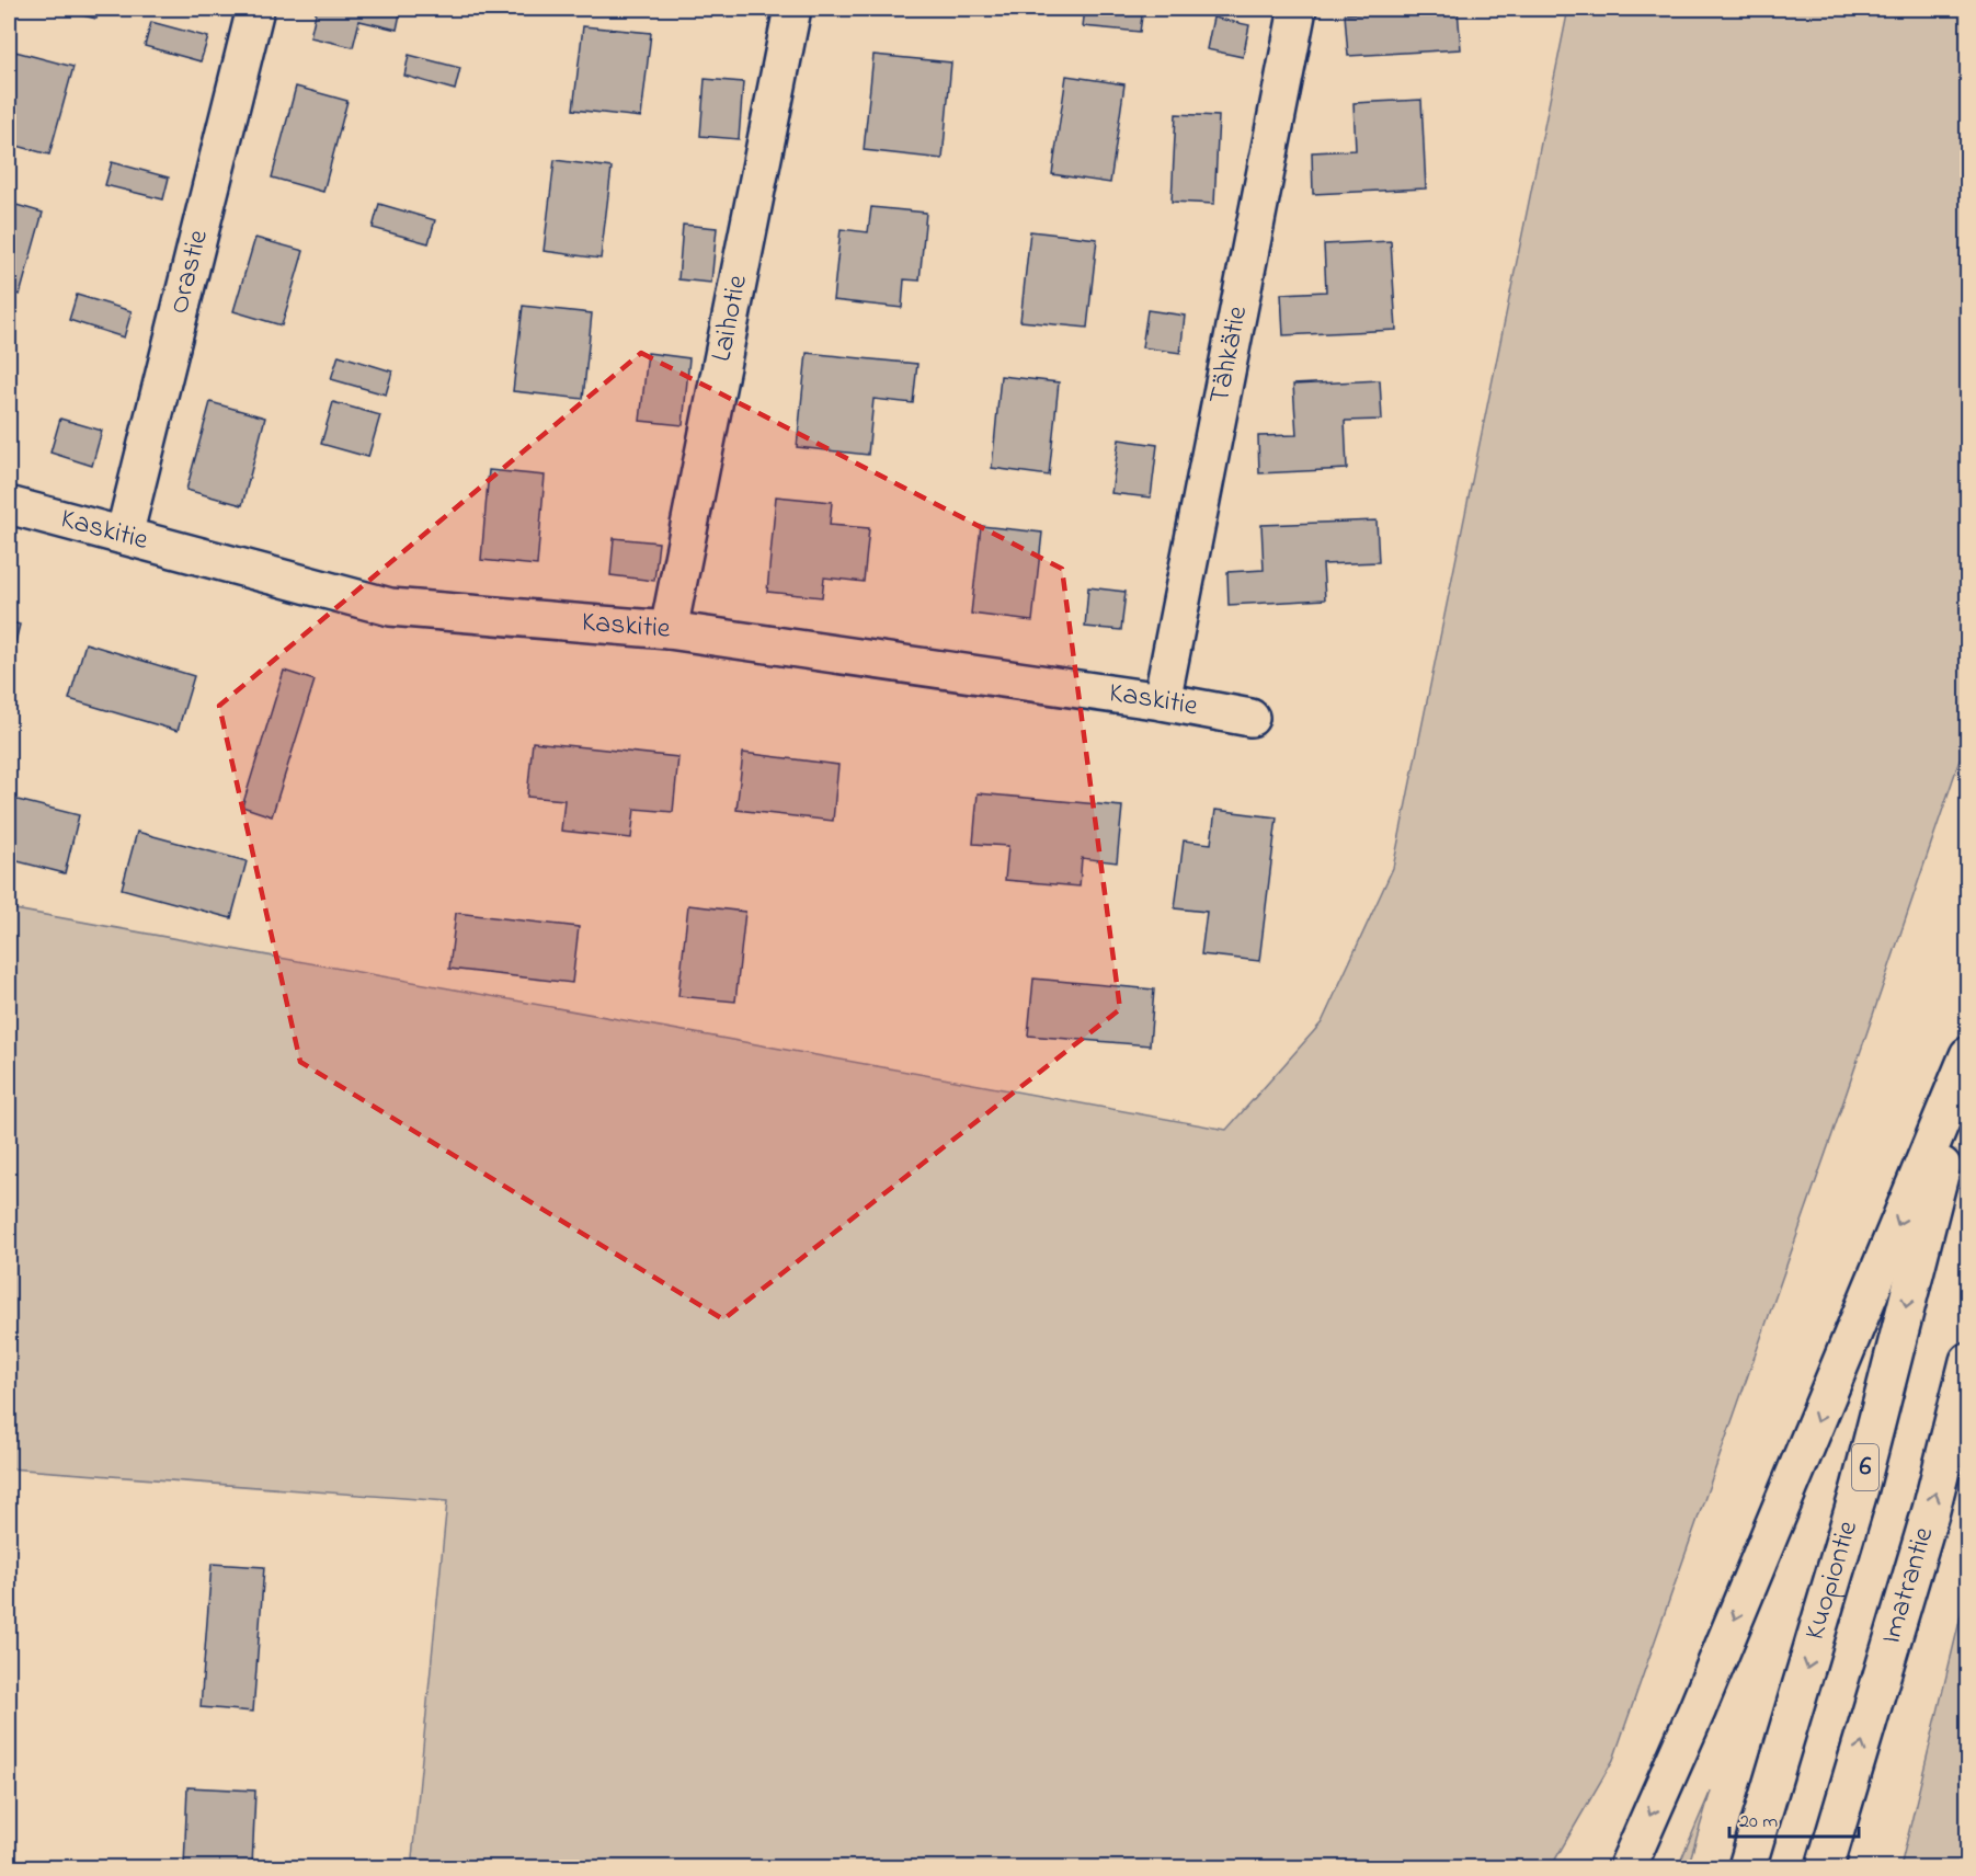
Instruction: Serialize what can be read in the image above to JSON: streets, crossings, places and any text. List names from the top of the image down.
{
  "streets": {
    "main road": [
      "Orastie",
      "Laihotie",
      "Tähkätie",
      "Kaskitie",
      "6",
      "Kuopiontie",
      "Imatrantie"
    ]
  },
  "crossings": [
    ["Orastie", "Kaskitie"],
    ["Laihotie", "Kaskitie"],
    ["Tähkätie", "Kaskitie"]
  ],
  "scale_bar": "20 m"
}
